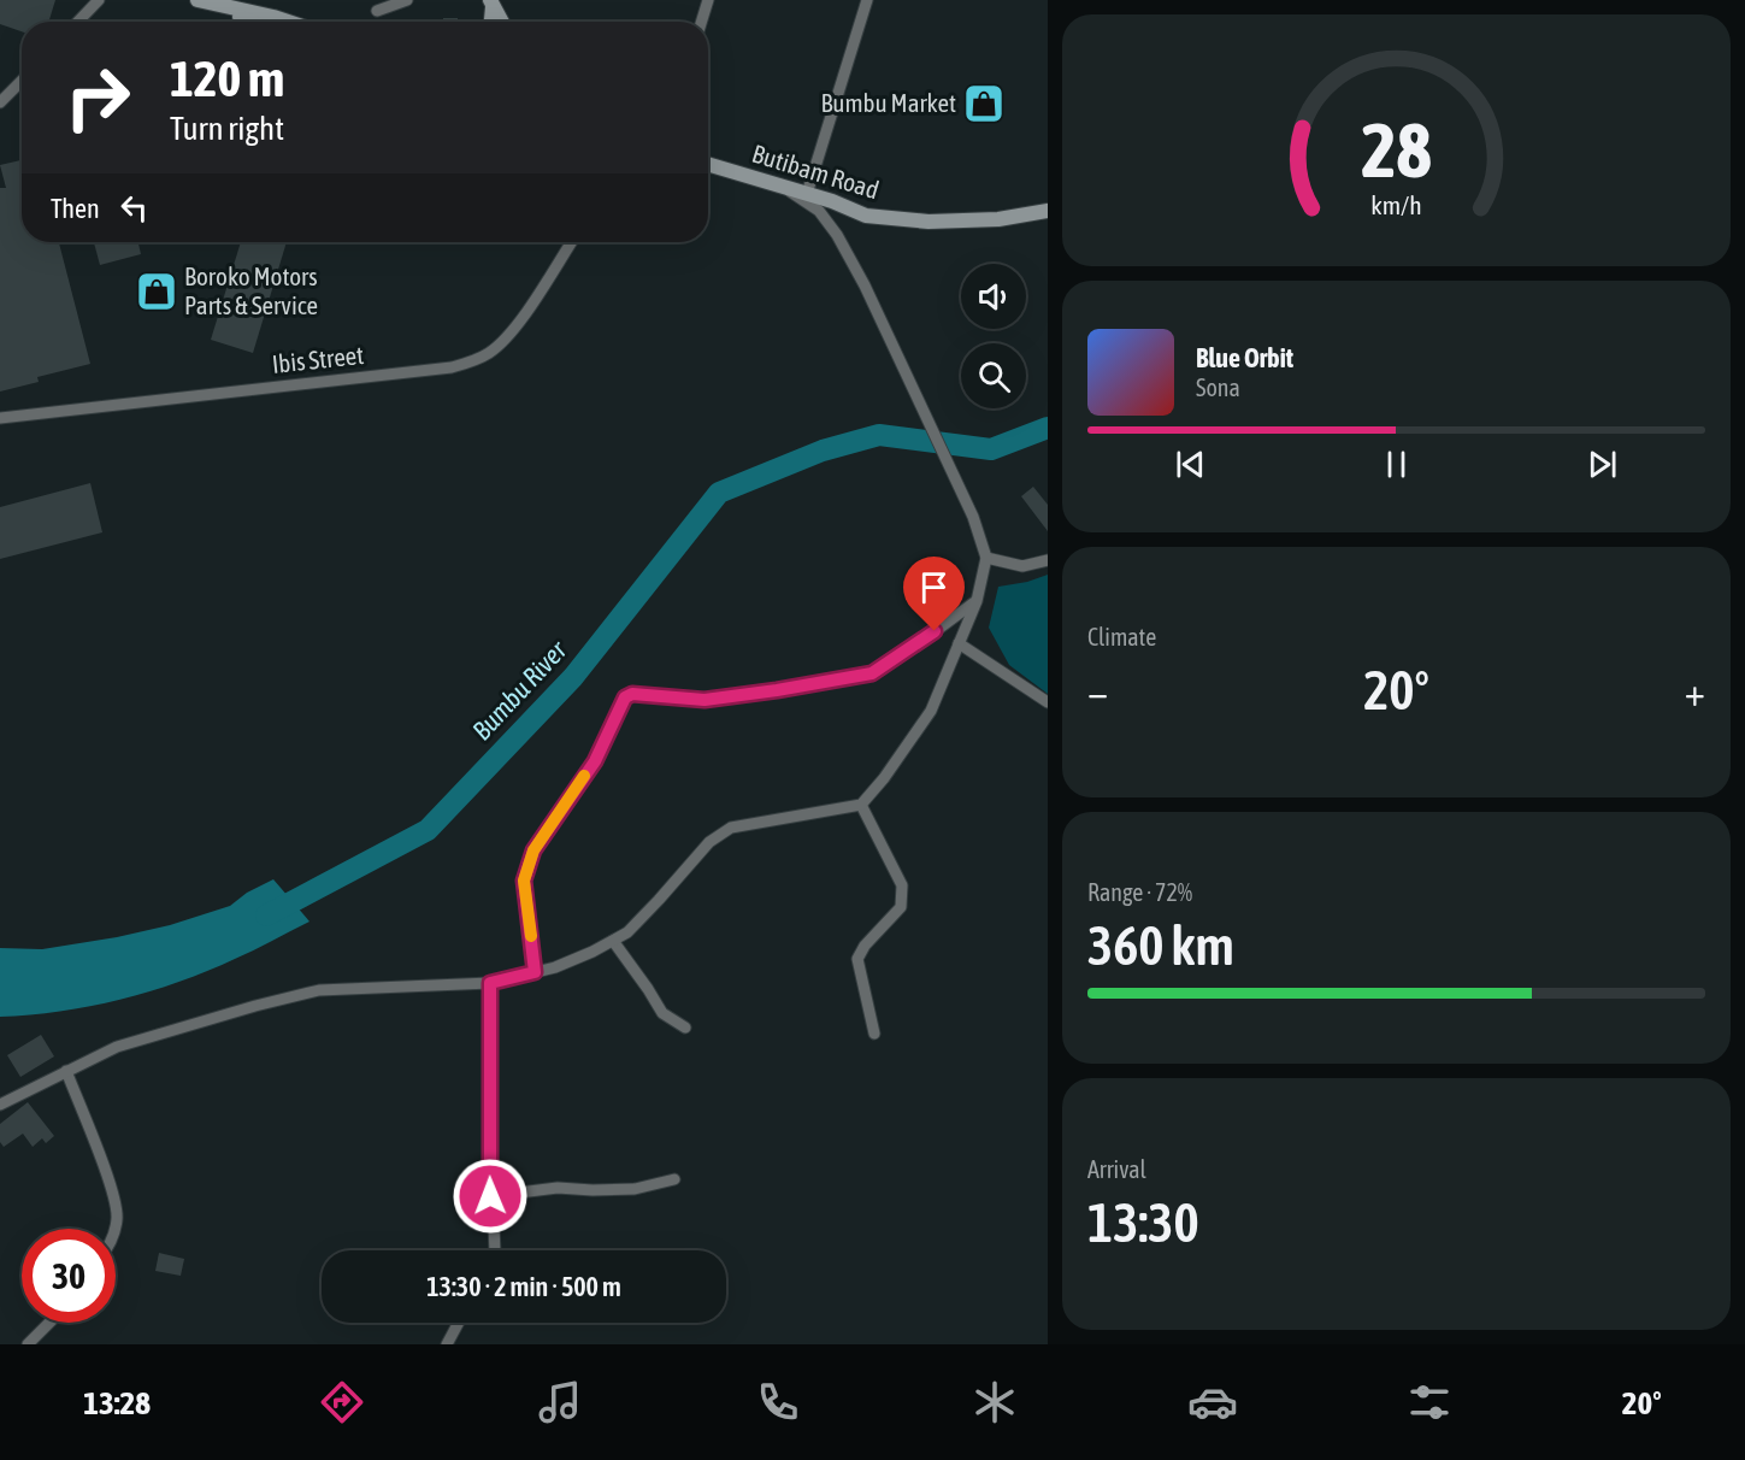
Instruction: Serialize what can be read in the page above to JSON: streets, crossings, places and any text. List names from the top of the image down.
{
  "streets": {
    "main road": ["Butibam Road"],
    "street": ["Ibis Street"]
  },
  "water": ["Bumbu River"],
  "places": {
    "shop": ["Bumbu Market", "Boroko Motors Parts & Service"]
  },
  "page": {
    "turn": ["120 m", "Turn right"],
    "then": "Then",
    "song": ["Blue Orbit", "Sona"],
    "tile": [
      "Climate",
      ["Range · 72%", "360 km"],
      ["Arrival", "13:30"]
    ],
    "heat": ["−", "20°", "+"],
    "limit": "30",
    "trip": "13:30 · 2 min · 500 m",
    "tabs": ["13:28", "20°"],
    "gauge": ["28", "km/h"]
  }
}
